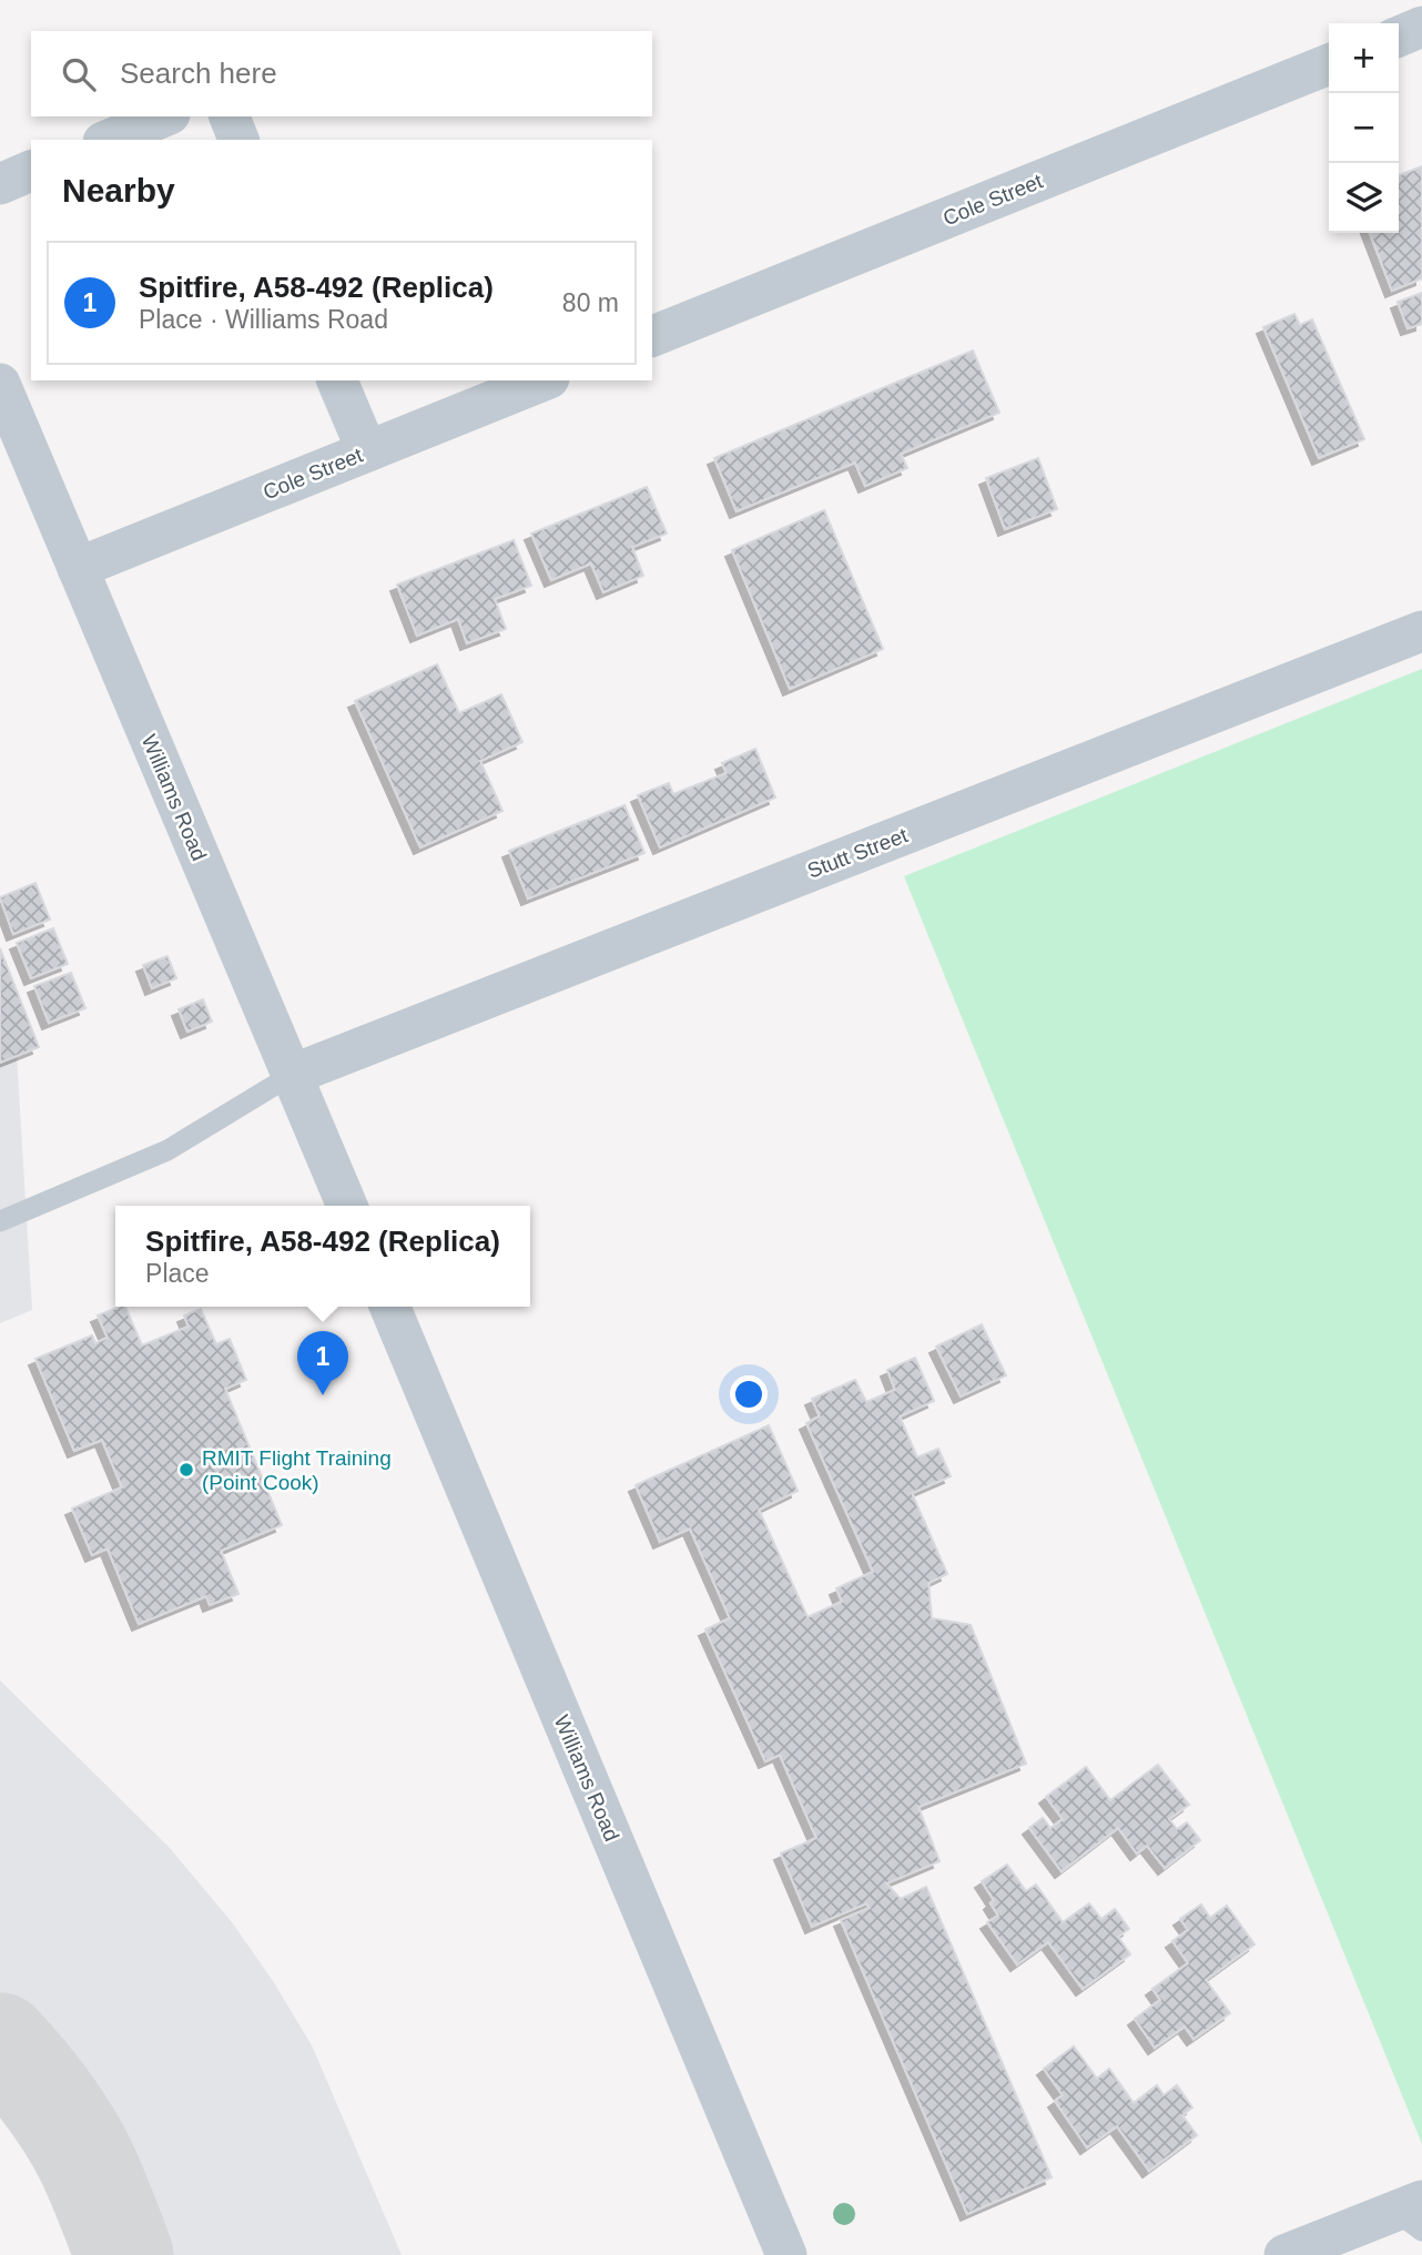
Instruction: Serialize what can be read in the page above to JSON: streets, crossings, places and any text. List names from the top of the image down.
{
  "streets": {
    "street": ["Cole Street", "Williams Road", "Stutt Street"]
  },
  "crossings": [
    ["Cole Street", "Williams Road"],
    ["Williams Road", "Stutt Street"]
  ],
  "places": ["RMIT Flight Training (Point Cook)"],
  "page": {
    "map_buttons": ["+", "−"],
    "search": "Search here",
    "heading": "Nearby",
    "list": [
      {
        "mark": "1",
        "name": "Spitfire, A58-492 (Replica)",
        "note": "Place · Williams Road",
        "value": "80 m"
      }
    ],
    "popup": ["Spitfire, A58-492 (Replica)", "Place"],
    "pins": "1"
  }
}
